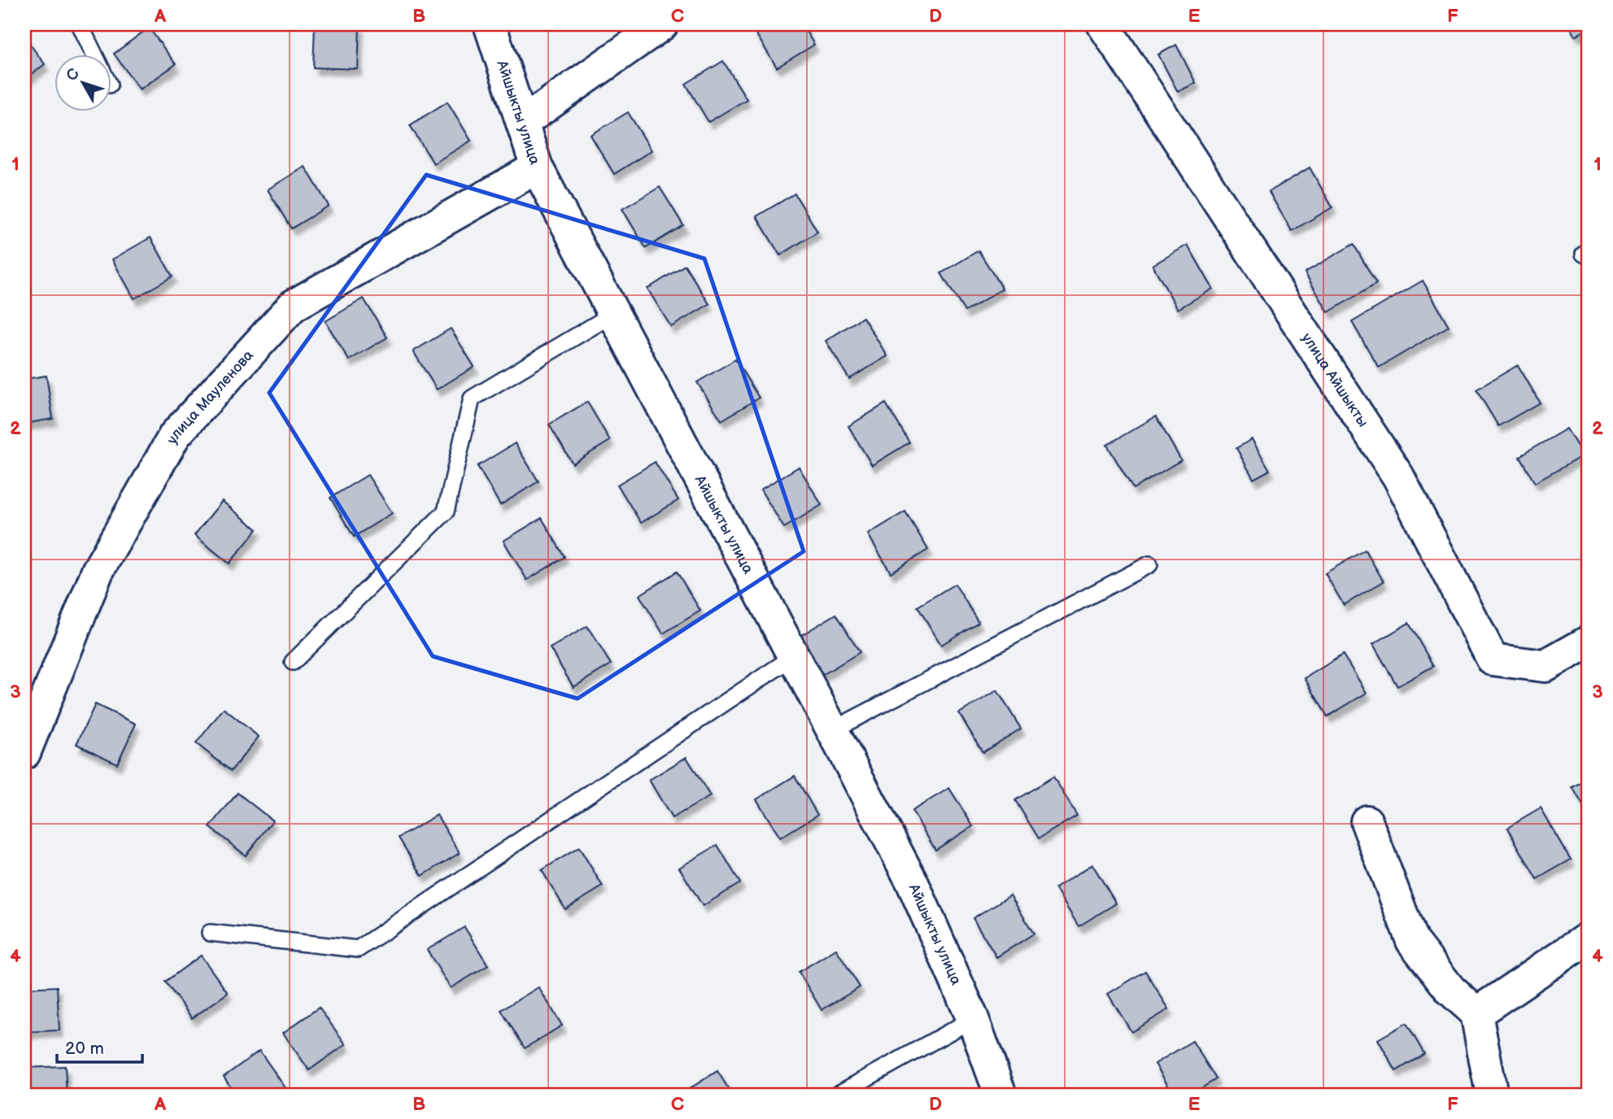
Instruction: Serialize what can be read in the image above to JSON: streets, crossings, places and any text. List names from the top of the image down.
{
  "streets": {
    "street": ["Айшыкты улица", "улица Айшыкты", "улица Мауленова"]
  },
  "crossings": [
    ["Айшыкты улица", "улица Мауленова"]
  ],
  "scale_bar": "20 m",
  "north": "top left",
  "grid": {
    "columns": [
      "A",
      "B",
      "C",
      "D",
      "E",
      "F"
    ],
    "rows": [
      "1",
      "2",
      "3",
      "4"
    ]
  }
}
